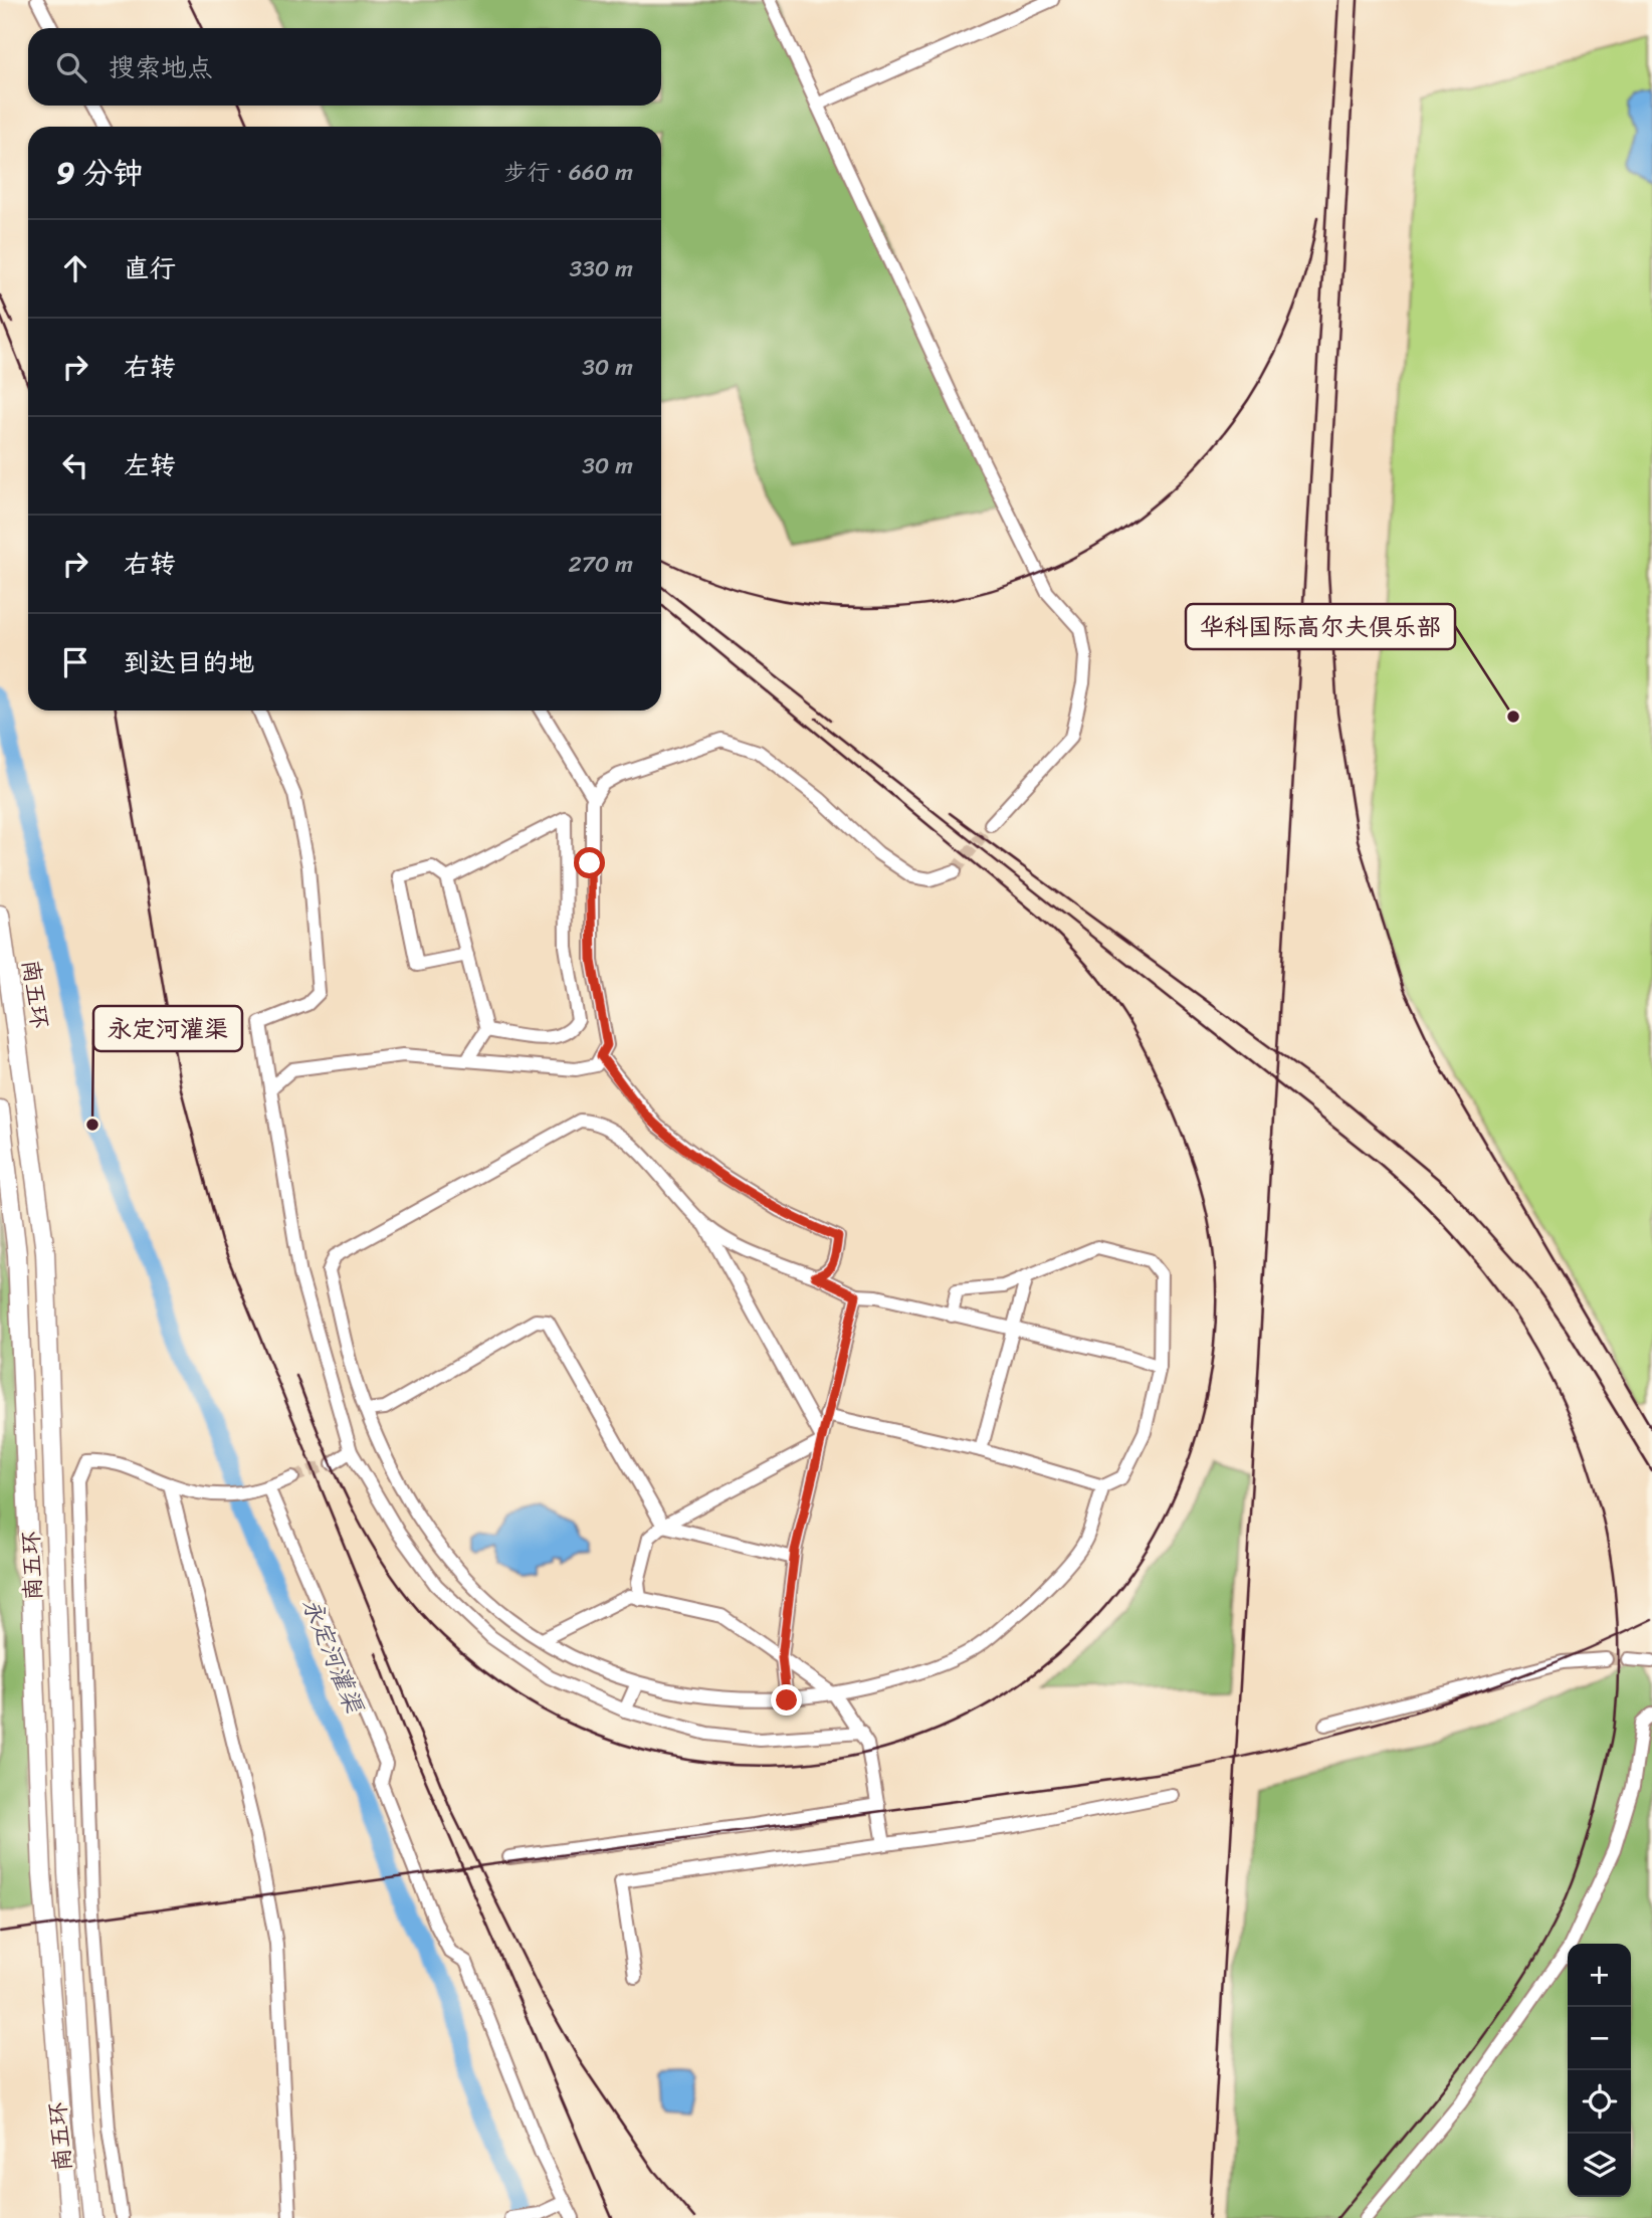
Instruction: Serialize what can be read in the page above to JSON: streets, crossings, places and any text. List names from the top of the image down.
{
  "streets": {
    "highway": ["南五环"]
  },
  "water": ["永定河灌渠"],
  "places": ["华科国际高尔夫俱乐部", "永定河灌渠"],
  "page": {
    "search": "搜索地点",
    "heading": ["9 分钟", "步行 · 660 m"],
    "list": [
      ["直行", "330 m"],
      ["右转", "30 m"],
      ["左转", "30 m"],
      ["右转", "270 m"],
      "到达目的地"
    ],
    "map_buttons": ["+", "−"]
  }
}
